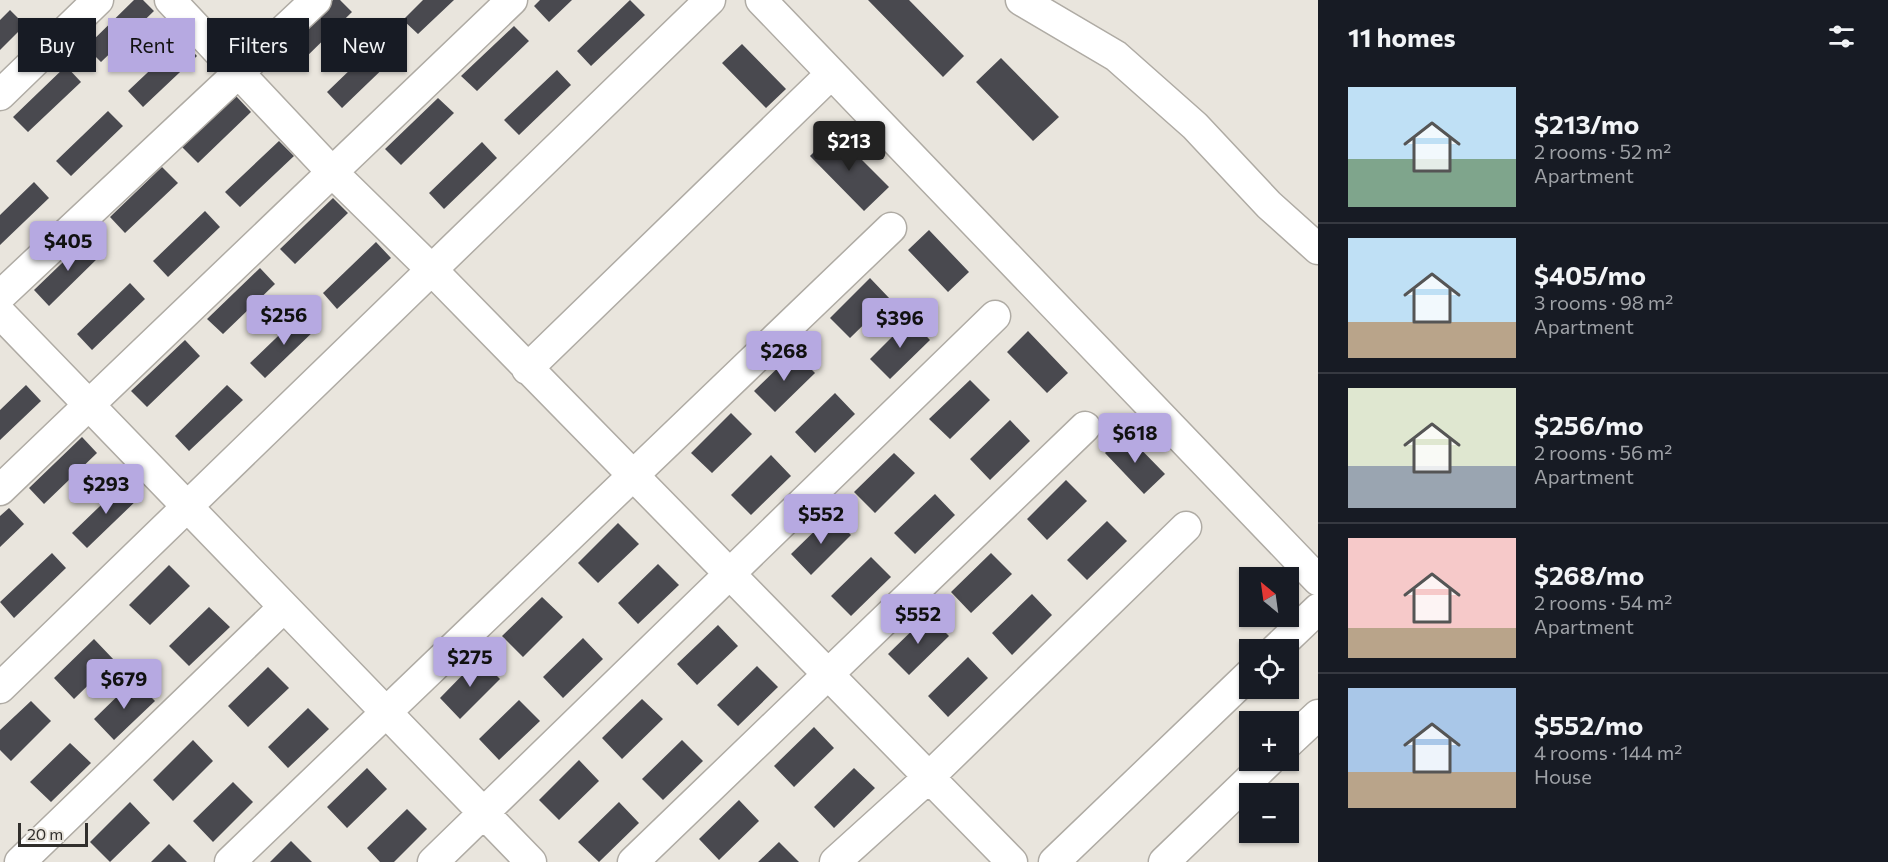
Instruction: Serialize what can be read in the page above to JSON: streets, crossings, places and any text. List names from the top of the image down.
{
  "scale_bar": "20 m",
  "north": "top left",
  "page": {
    "heading": "11 homes",
    "chip": [
      "Buy",
      "Rent",
      "Filters",
      "New"
    ],
    "list": [
      {
        "name": "$213/mo",
        "note": "2 rooms · 52 m² · Apartment"
      },
      {
        "name": "$405/mo",
        "note": "3 rooms · 98 m² · Apartment"
      },
      {
        "name": "$256/mo",
        "note": "2 rooms · 56 m² · Apartment"
      },
      {
        "name": "$268/mo",
        "note": "2 rooms · 54 m² · Apartment"
      },
      {
        "name": "$552/mo",
        "note": "4 rooms · 144 m² · House"
      }
    ],
    "price": [
      "$213",
      "$405",
      "$256",
      "$396",
      "$268",
      "$618",
      "$293",
      "$552",
      "$552",
      "$275",
      "$679"
    ],
    "map_buttons": ["+", "−"],
    "scale": "20 m"
  }
}
